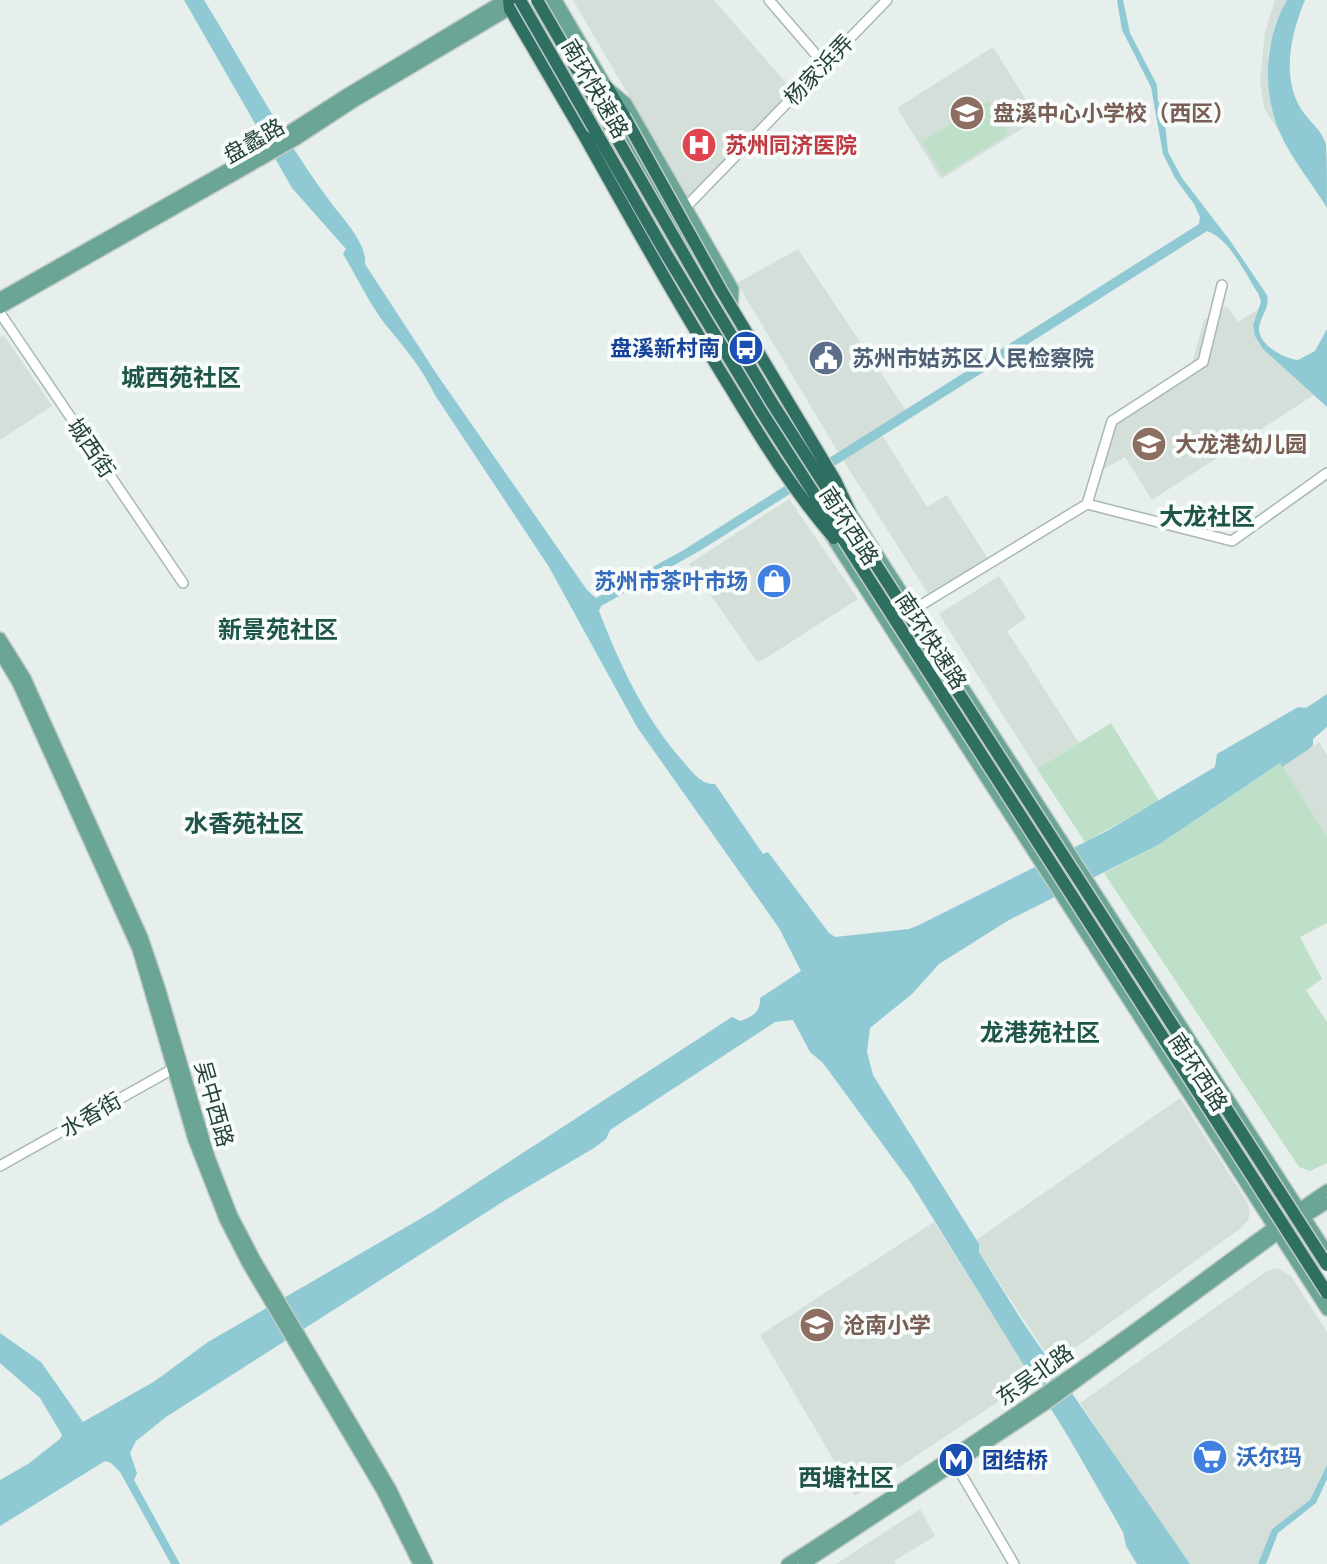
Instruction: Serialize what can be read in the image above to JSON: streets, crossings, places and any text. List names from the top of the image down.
{
  "streets": {
    "highway": ["南环快速路"],
    "main road": [
      "盘蠡路",
      "南环西路",
      "吴中西路",
      "东吴北路"
    ],
    "street": ["杨家浜弄", "城西街", "水香街"]
  },
  "crossings": [
    ["杨家浜弄", "南环西路"],
    ["南环快速路", "盘蠡路"],
    ["南环快速路", "南环西路"],
    ["盘蠡路", "城西街"],
    ["盘蠡路", "南环西路"],
    ["南环西路", "东吴北路"],
    ["吴中西路", "水香街"]
  ],
  "districts": [
    "城西苑社区",
    "大龙社区",
    "新景苑社区",
    "水香苑社区",
    "龙港苑社区",
    "西塘社区"
  ],
  "places": {
    "school or university": ["盘溪中心小学校（西区）", "大龙港幼儿园", "沧南小学"],
    "hospital": ["苏州同济医院"],
    "bus stop": ["盘溪新村南"],
    "public building": ["苏州市姑苏区人民检察院"],
    "shop": ["苏州市茶叶市场"],
    "supermarket": ["沃尔玛"],
    "metro station": ["团结桥"]
  }
}
